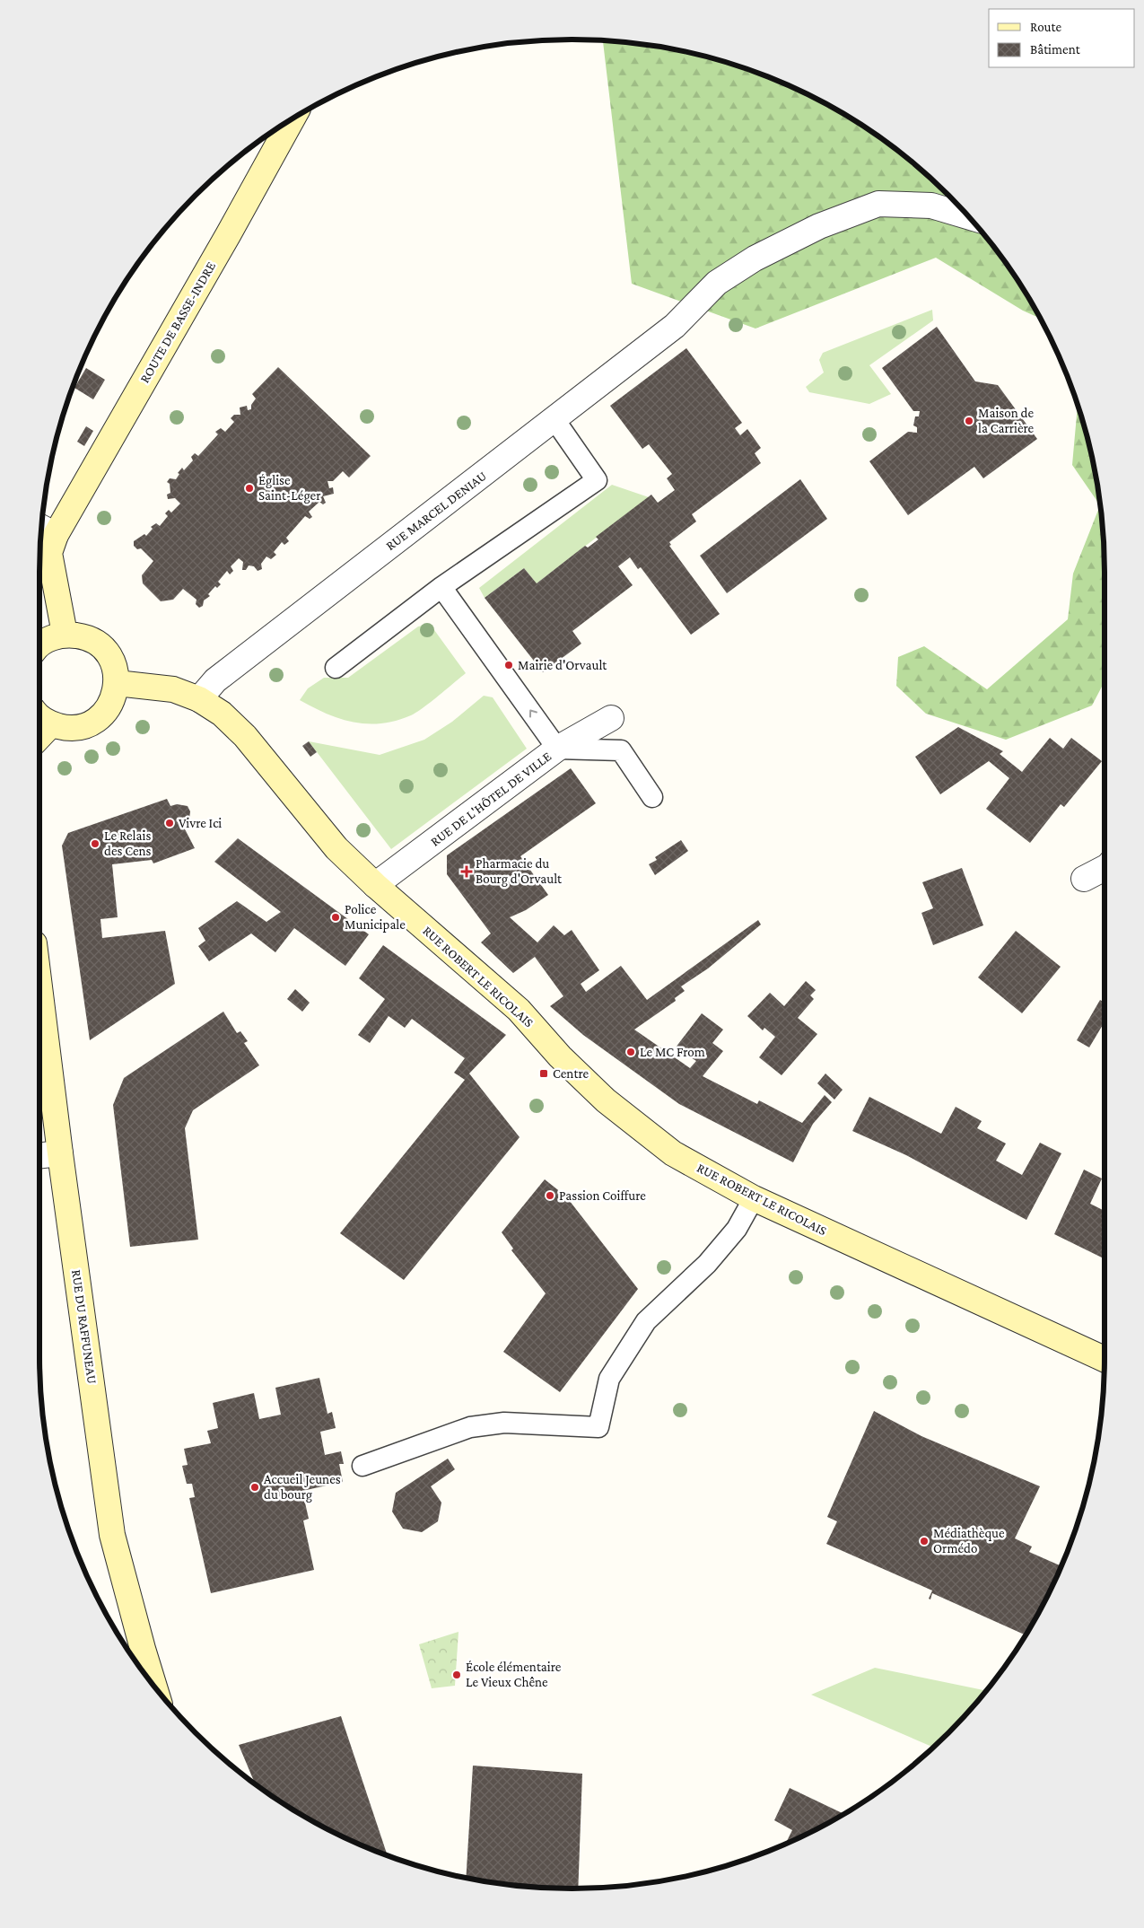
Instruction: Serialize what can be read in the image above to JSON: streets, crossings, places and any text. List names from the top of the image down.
{
  "streets": {
    "main road": ["ROUTE DE BASSE-INDRE", "RUE ROBERT LE RICOLAIS", "RUE DU RAFFUNEAU"],
    "street": ["RUE MARCEL DENIAU", "RUE DE L'HÔTEL DE VILLE"]
  },
  "crossings": [
    ["RUE MARCEL DENIAU", "RUE ROBERT LE RICOLAIS"],
    ["RUE DE L'HÔTEL DE VILLE", "RUE ROBERT LE RICOLAIS"]
  ],
  "places": {
    "other": [
      "Maison de la Carrière",
      "Église Saint-Léger",
      "Mairie d'Orvault",
      "Vivre Ici",
      "Le Relais des Cens",
      "Police Municipale",
      "Le MC From",
      "Passion Coiffure",
      "Accueil Jeunes du bourg",
      "Médiathèque Ormédo",
      "École élémentaire Le Vieux Chêne"
    ],
    "health": ["Pharmacie du Bourg d'Orvault"],
    "transit": ["Centre"]
  },
  "legend": ["Route", "Bâtiment"]
}
